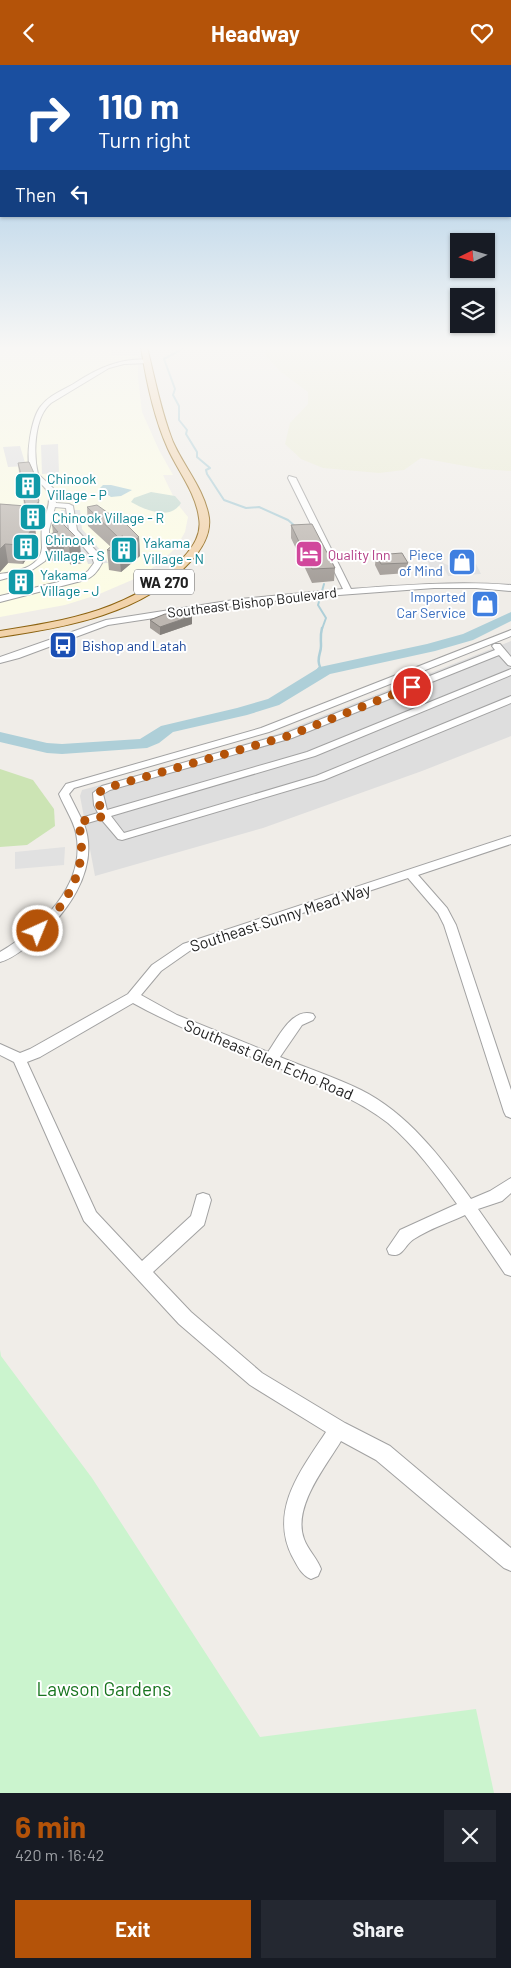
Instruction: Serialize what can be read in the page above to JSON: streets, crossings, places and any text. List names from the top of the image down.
{
  "streets": {
    "main road": ["WA 270"],
    "street": ["Southeast Bishop Boulevard", "Southeast Sunny Mead Way", "Southeast Glen Echo Road"]
  },
  "crossings": [
    ["Southeast Sunny Mead Way", "Southeast Glen Echo Road"]
  ],
  "parks": ["Lawson Gardens"],
  "places": {
    "building": [
      "Chinook Village - P",
      "Chinook Village - R",
      "Chinook Village - S",
      "Yakama Village - N",
      "Yakama Village - J"
    ],
    "hotel": ["Quality Inn"],
    "shop": ["Piece of Mind", "Imported Car Service"],
    "bus stop": ["Bishop and Latah"]
  },
  "north": "left",
  "page": {
    "header": "Headway",
    "turn": ["110 m", "Turn right"],
    "then": "Then",
    "heading": ["6 min", "420 m · 16:42"],
    "buttons": ["Exit", "Share"]
  }
}
